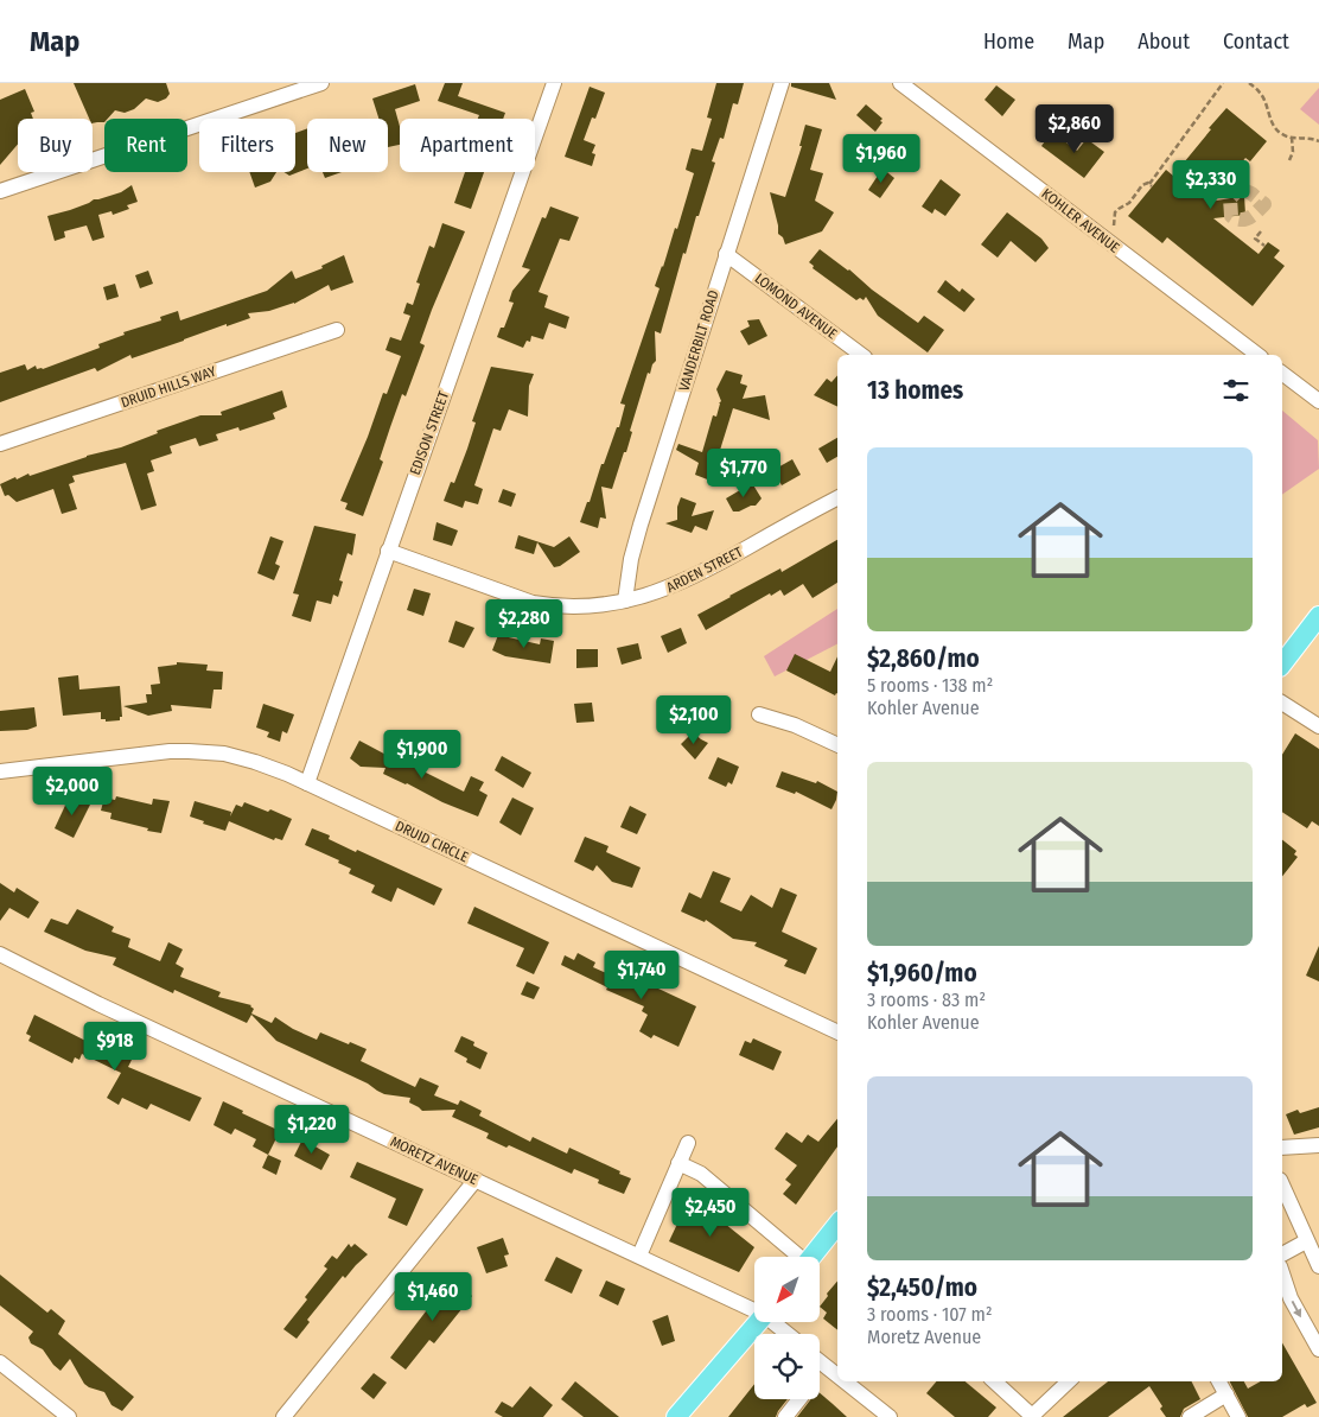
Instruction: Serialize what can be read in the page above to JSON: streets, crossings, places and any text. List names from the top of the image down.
{
  "streets": {
    "street": [
      "KOHLER AVENUE",
      "LOMOND AVENUE",
      "VANDERBILT ROAD",
      "DRUID HILLS WAY",
      "EDISON STREET",
      "ARDEN STREET",
      "DRUID CIRCLE",
      "MORETZ AVENUE"
    ]
  },
  "crossings": [
    ["LOMOND AVENUE", "VANDERBILT ROAD"],
    ["VANDERBILT ROAD", "ARDEN STREET"],
    ["EDISON STREET", "ARDEN STREET"],
    ["EDISON STREET", "DRUID CIRCLE"]
  ],
  "north": "bottom left",
  "page": {
    "header": "Map",
    "nav": [
      "Home",
      "Map",
      "About",
      "Contact"
    ],
    "price": [
      "$2,860",
      "$1,960",
      "$2,330",
      "$1,770",
      "$2,280",
      "$2,100",
      "$1,900",
      "$2,000",
      "$1,740",
      "$918",
      "$1,220",
      "$2,450",
      "$1,460"
    ],
    "chip": [
      "Buy",
      "Rent",
      "Filters",
      "New",
      "Apartment"
    ],
    "heading": "13 homes",
    "list": [
      {
        "name": "$2,860/mo",
        "note": "5 rooms · 138 m² · Kohler Avenue"
      },
      {
        "name": "$1,960/mo",
        "note": "3 rooms · 83 m² · Kohler Avenue"
      },
      {
        "name": "$2,450/mo",
        "note": "3 rooms · 107 m² · Moretz Avenue"
      }
    ]
  }
}
